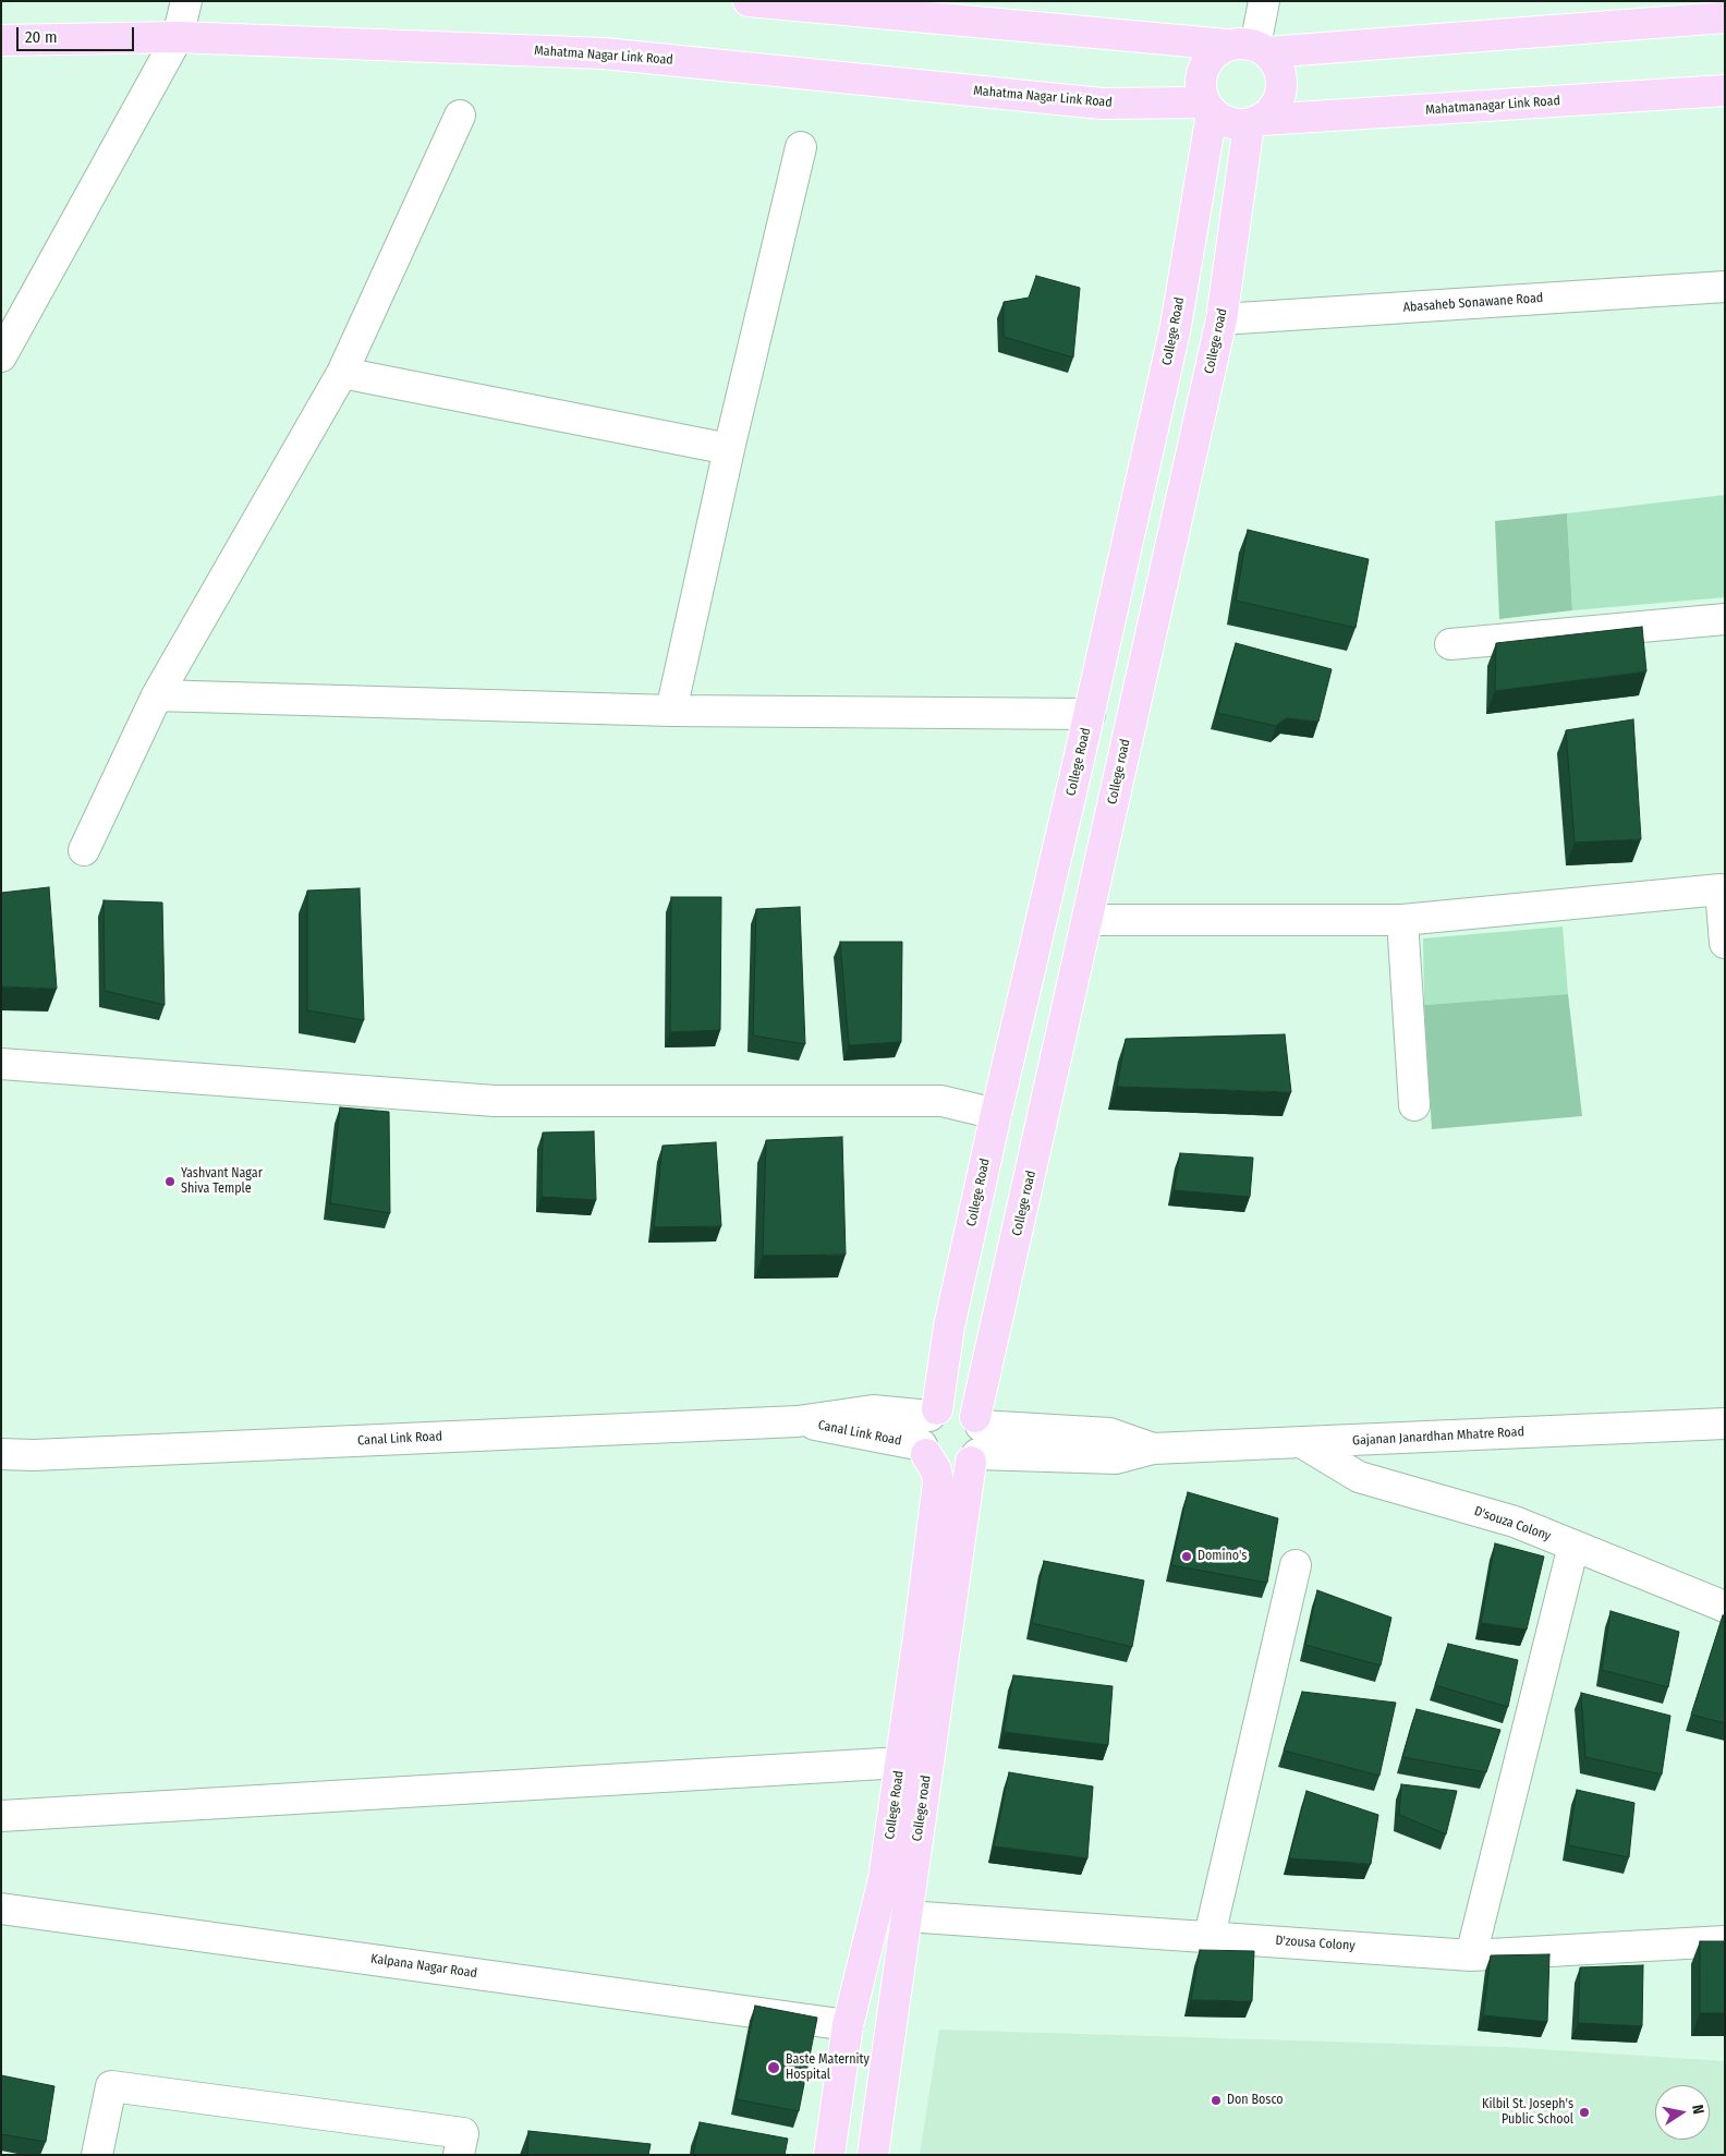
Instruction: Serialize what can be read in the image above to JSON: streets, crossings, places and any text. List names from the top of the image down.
{
  "streets": {
    "main road": [
      "Mahatma Nagar Link Road",
      "Mahatmanagar Link Road",
      "College Road",
      "College road"
    ],
    "street": [
      "Abasaheb Sonawane Road",
      "Canal Link Road",
      "Gajanan Janardhan Mhatre Road",
      "D'souza Colony",
      "D'zousa Colony",
      "Kalpana Nagar Road"
    ]
  },
  "crossings": [
    ["Mahatma Nagar Link Road", "Mahatmanagar Link Road"],
    ["Mahatma Nagar Link Road", "College Road"],
    ["Mahatma Nagar Link Road", "College road"],
    ["Mahatmanagar Link Road", "College Road"],
    ["Mahatmanagar Link Road", "College road"],
    ["Abasaheb Sonawane Road", "College road"],
    ["College Road", "College road"],
    ["College Road", "Canal Link Road"],
    ["College Road", "Gajanan Janardhan Mhatre Road"],
    ["College Road", "Kalpana Nagar Road"],
    ["College road", "Canal Link Road"],
    ["College road", "Gajanan Janardhan Mhatre Road"],
    ["College road", "D'zousa Colony"],
    ["Canal Link Road", "Gajanan Janardhan Mhatre Road"],
    ["Gajanan Janardhan Mhatre Road", "D'souza Colony"]
  ],
  "places": [
    "Yashvant Nagar Shiva Temple",
    "Domino's",
    "Baste Maternity Hospital",
    "Don Bosco",
    "Kilbil St. Joseph's Public School"
  ],
  "scale_bar": "20 m",
  "north": "right"
}
